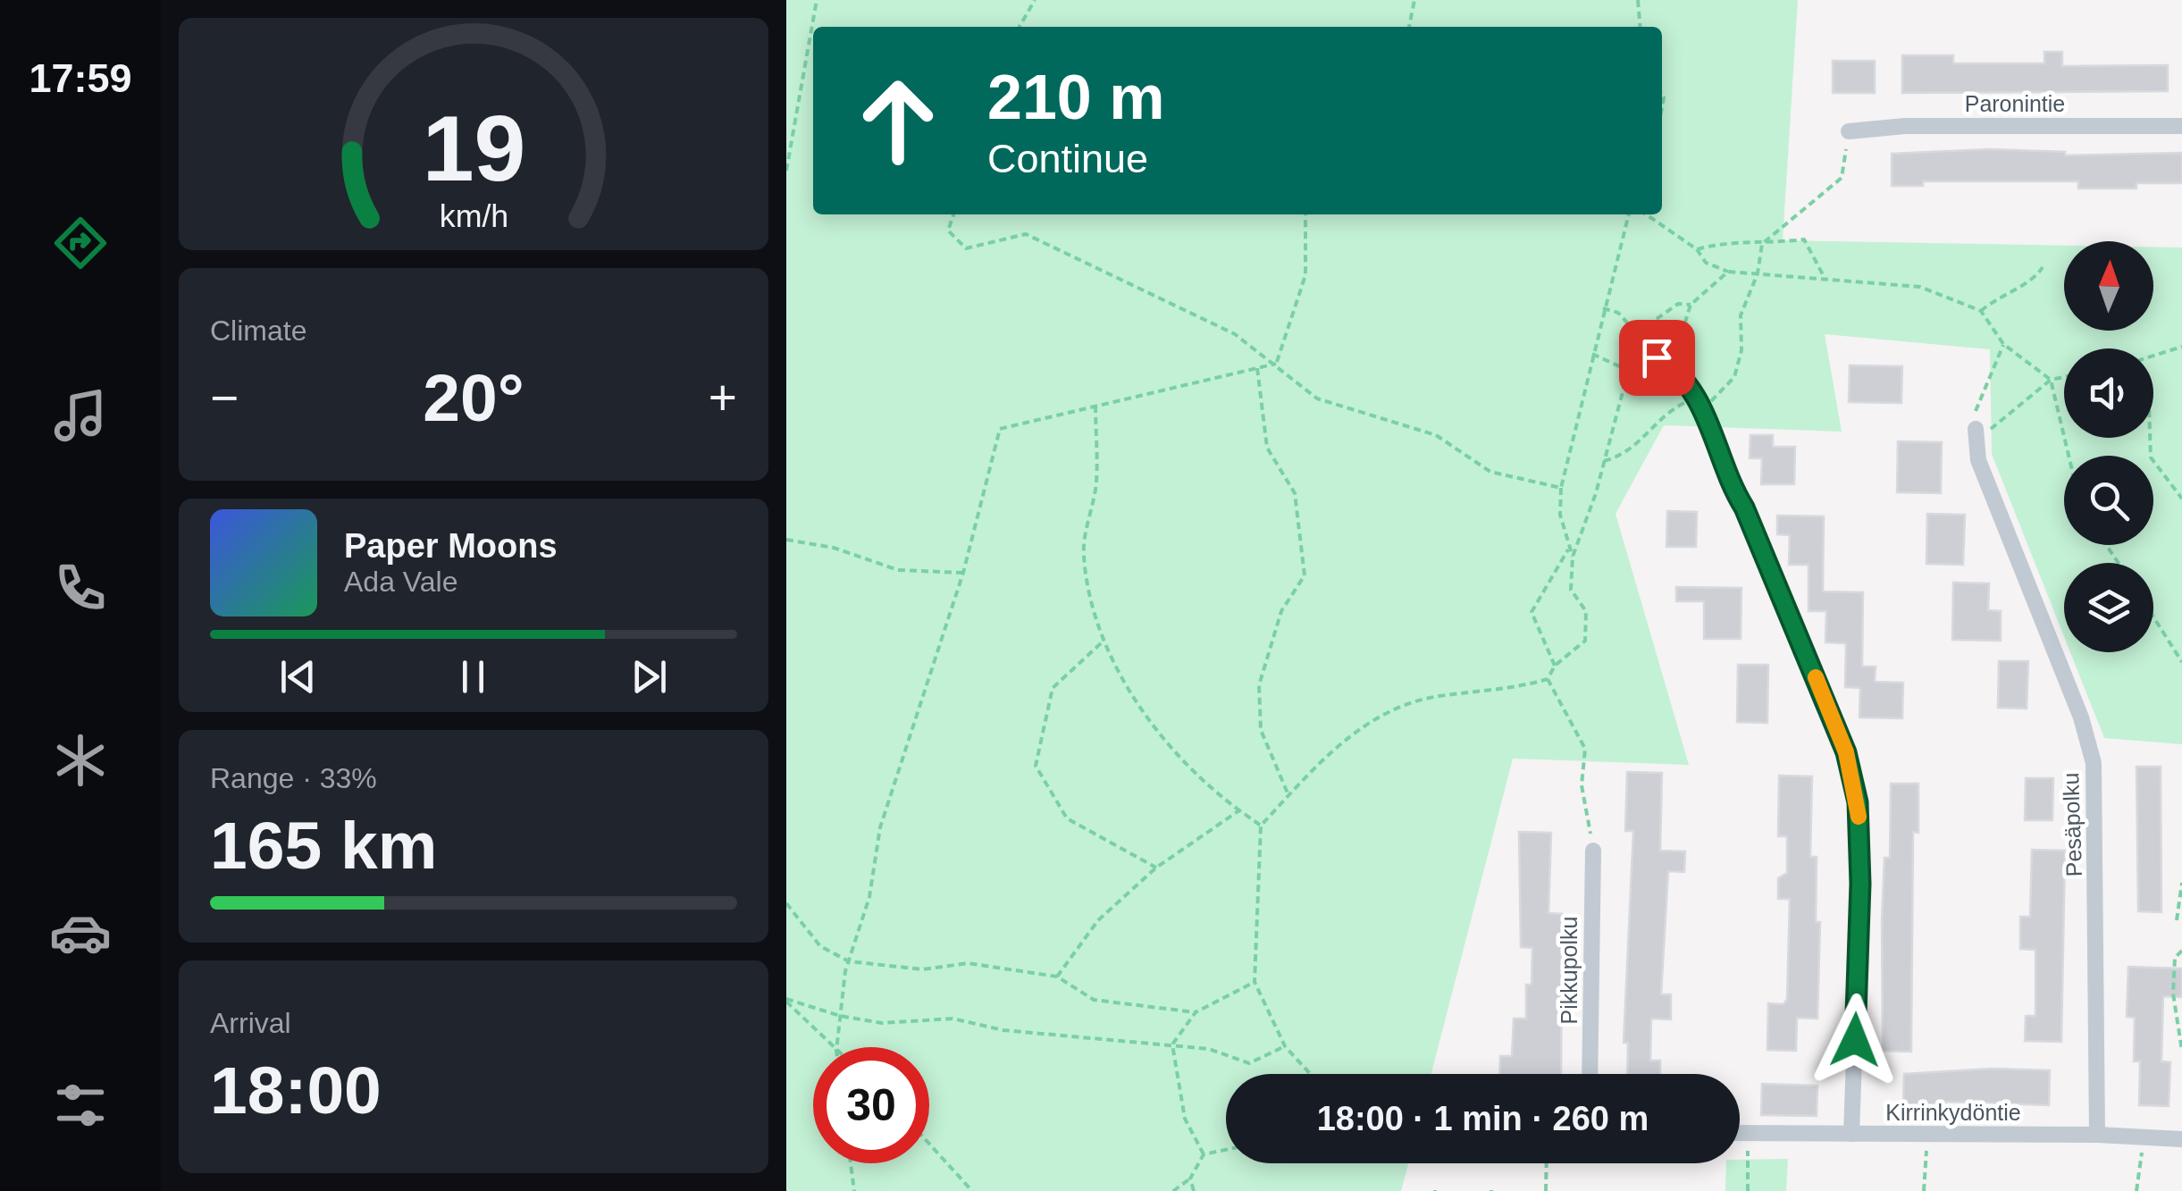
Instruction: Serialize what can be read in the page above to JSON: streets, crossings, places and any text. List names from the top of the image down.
{
  "streets": {
    "street": [
      "Paronintie",
      "Pesäpolku",
      "Pikkupolku",
      "Kirrinkydöntie"
    ]
  },
  "crossings": [
    ["Pesäpolku", "Kirrinkydöntie"]
  ],
  "north": "top",
  "page": {
    "tabs": "17:59",
    "turn": ["210 m", "Continue"],
    "tile": [
      "Climate",
      ["Range · 33%", "165 km"],
      ["Arrival", "18:00"]
    ],
    "heat": ["−", "20°", "+"],
    "song": ["Paper Moons", "Ada Vale"],
    "limit": "30",
    "trip": "18:00 · 1 min · 260 m",
    "gauge": ["19", "km/h"]
  }
}
